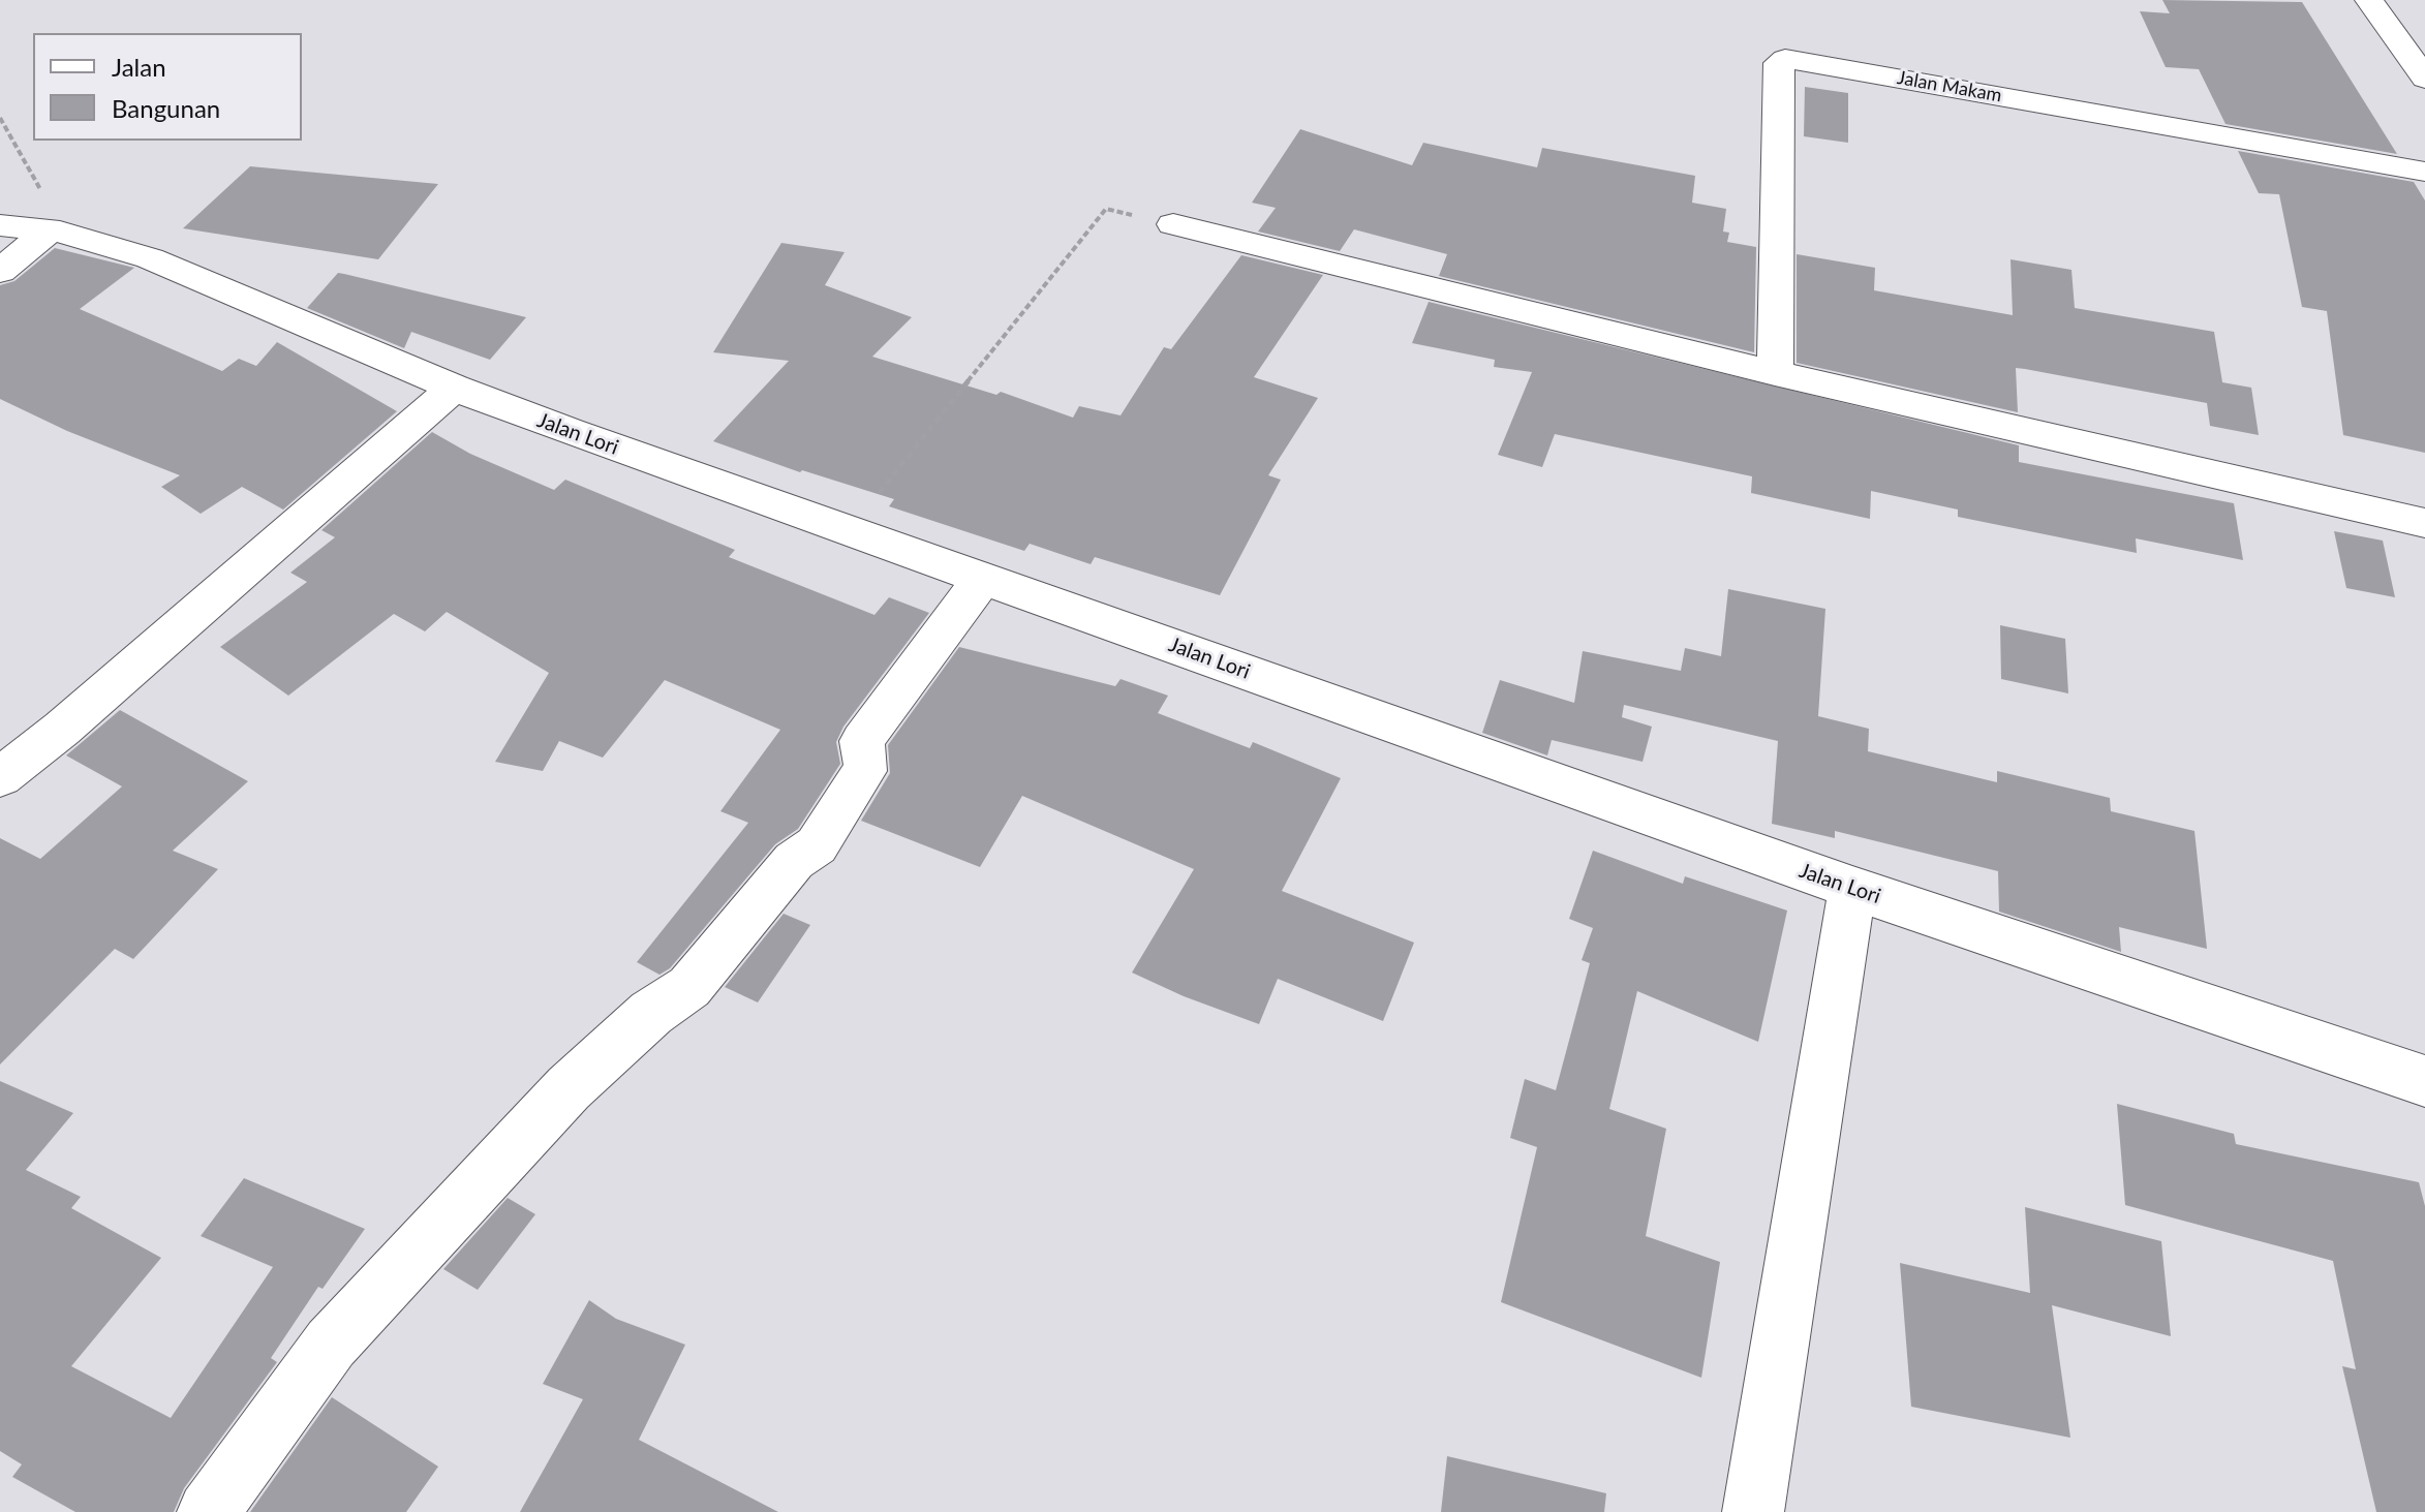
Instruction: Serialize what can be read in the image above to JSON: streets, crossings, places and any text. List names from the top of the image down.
{
  "streets": {
    "street": ["Jalan Makam", "Jalan Lori"]
  },
  "legend": ["Jalan", "Bangunan"]
}
